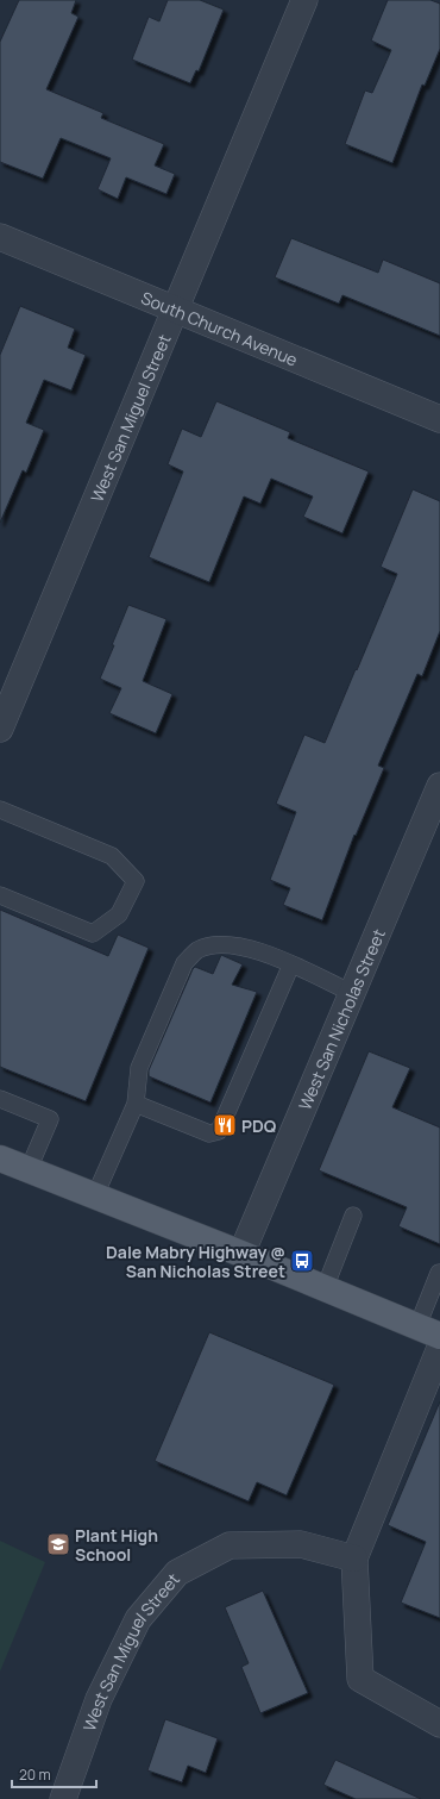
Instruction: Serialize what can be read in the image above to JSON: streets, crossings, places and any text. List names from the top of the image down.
{
  "streets": {
    "street": ["South Church Avenue", "West San Miguel Street", "West San Nicholas Street"]
  },
  "crossings": [
    ["South Church Avenue", "West San Miguel Street"]
  ],
  "places": {
    "restaurant": ["PDQ"],
    "bus stop": ["Dale Mabry Highway @ San Nicholas Street"],
    "school or university": ["Plant High School"]
  },
  "scale_bar": "20 m"
}
